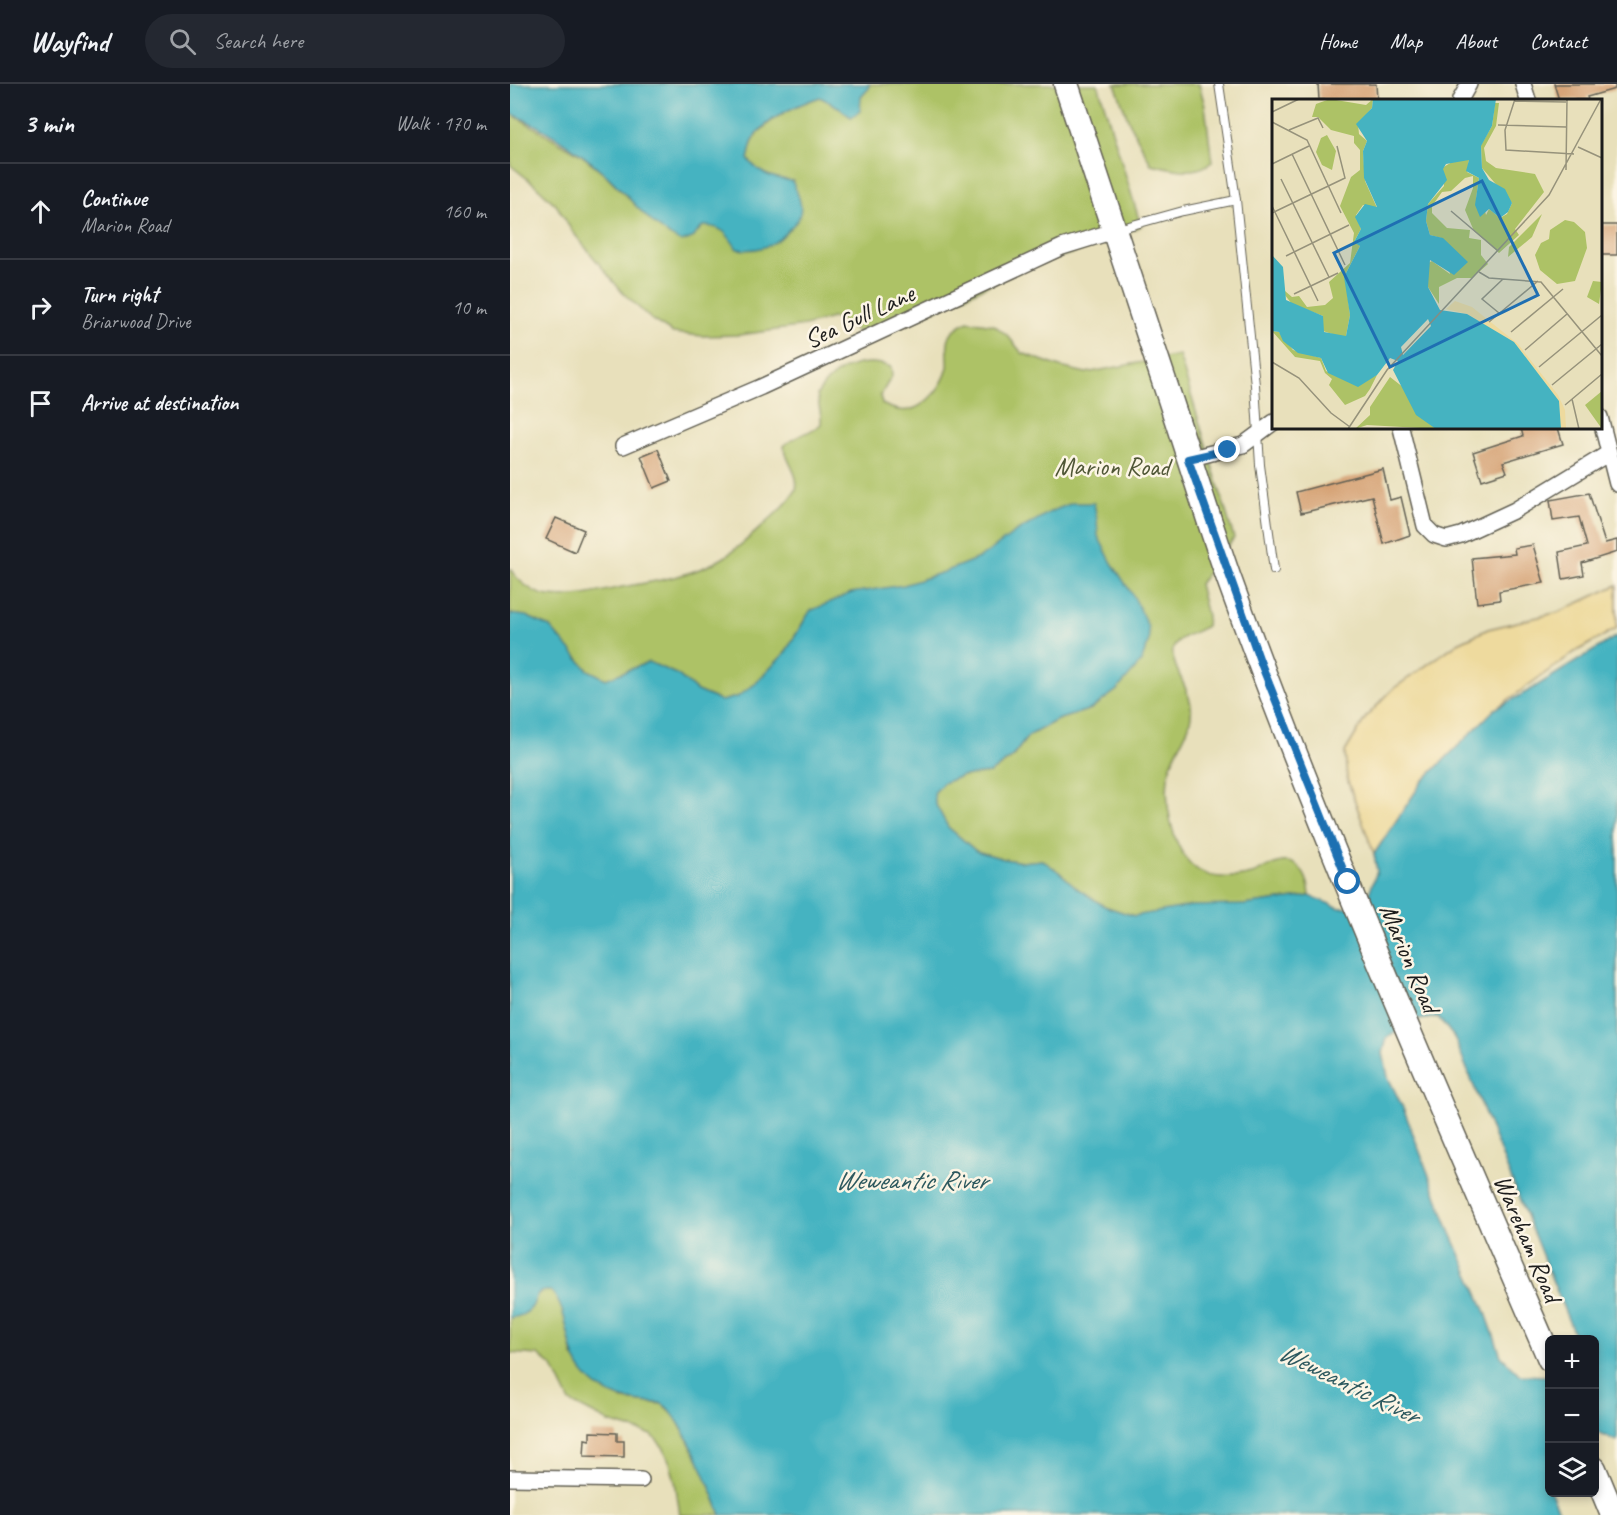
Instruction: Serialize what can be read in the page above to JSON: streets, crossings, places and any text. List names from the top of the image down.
{
  "streets": {
    "main road": ["Marion Road", "Wareham Road"],
    "street": ["Sea Gull Lane"]
  },
  "crossings": [
    ["Sea Gull Lane", "Marion Road"],
    ["Marion Road", "Wareham Road"]
  ],
  "water": ["Weweantic River"],
  "parks": ["Marion Road"],
  "page": {
    "header": "Wayfind",
    "search": "Search here",
    "nav": [
      "Home",
      "Map",
      "About",
      "Contact"
    ],
    "heading": ["3 min", "Walk · 170 m"],
    "list": [
      ["Continue", "Marion Road", "160 m"],
      ["Turn right", "Briarwood Drive", "10 m"],
      "Arrive at destination"
    ],
    "map_buttons": ["+", "−"]
  }
}
